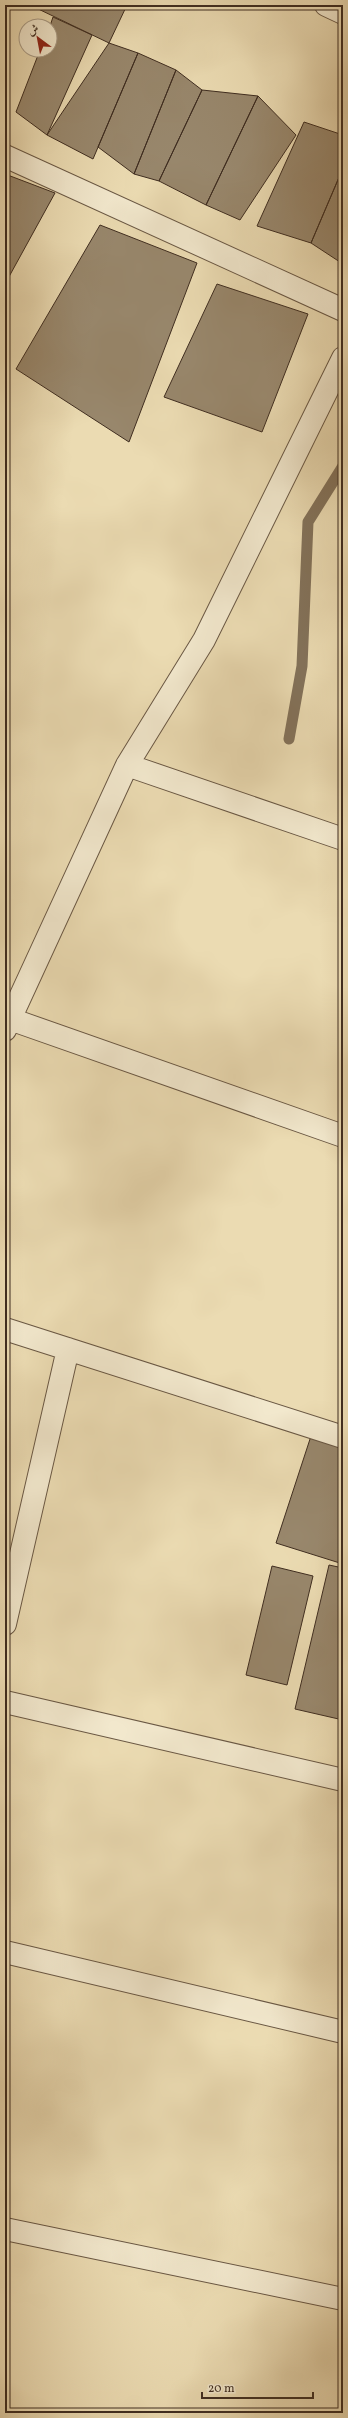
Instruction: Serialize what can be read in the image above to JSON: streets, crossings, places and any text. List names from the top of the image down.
{
  "scale_bar": "20 m",
  "north": "top left"
}
